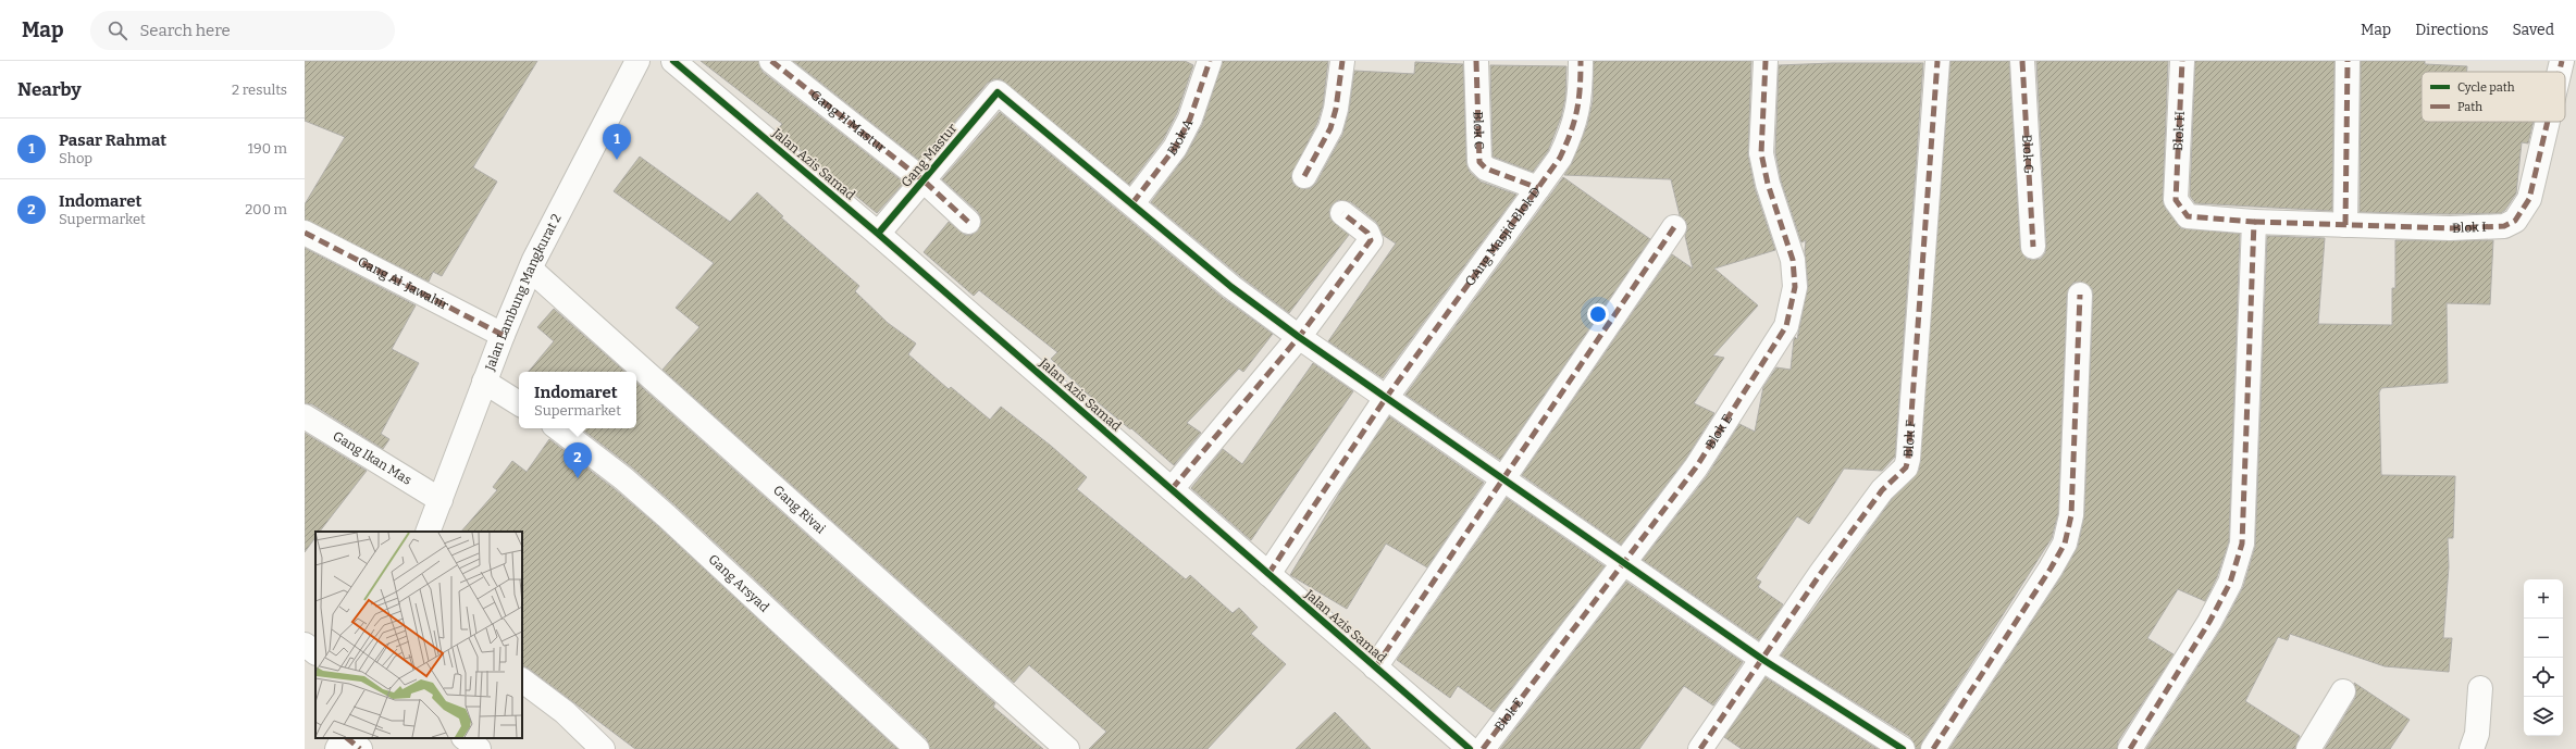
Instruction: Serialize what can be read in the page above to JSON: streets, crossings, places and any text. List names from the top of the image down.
{
  "streets": {
    "street": [
      "Gang H Mastur",
      "Blok C",
      "Blok H",
      "Blok A",
      "Blok G",
      "Gang Mastur",
      "Jalan Azis Samad",
      "Blok I",
      "GAng Masjid Blok D",
      "Gang Al-Jawahir",
      "Jalan Lambung Mangkurat 2",
      "Blok E",
      "Blok F",
      "Gang Ikan Mas",
      "Gang Rivai",
      "Gang Arsyad"
    ]
  },
  "crossings": [
    ["Gang H Mastur", "Gang Mastur"],
    ["Blok C", "GAng Masjid Blok D"],
    ["Blok H", "Blok I"],
    ["Blok A", "Gang Mastur"],
    ["Gang Mastur", "Jalan Azis Samad"],
    ["Jalan Azis Samad", "GAng Masjid Blok D"],
    ["Gang Al-Jawahir", "Jalan Lambung Mangkurat 2"],
    ["Jalan Lambung Mangkurat 2", "Gang Ikan Mas"],
    ["Jalan Lambung Mangkurat 2", "Gang Rivai"]
  ],
  "legend": ["Cycle path", "Path"],
  "page": {
    "header": "Map",
    "search": "Search here",
    "nav": ["Map", "Directions", "Saved"],
    "heading": ["Nearby", "2 results"],
    "list": [
      {
        "mark": "1",
        "name": "Pasar Rahmat",
        "note": "Shop",
        "value": "190 m"
      },
      {
        "mark": "2",
        "name": "Indomaret",
        "note": "Supermarket",
        "value": "200 m"
      }
    ],
    "pins": ["1", "2"],
    "popup": ["Indomaret", "Supermarket"],
    "map_buttons": ["+", "−"]
  }
}
